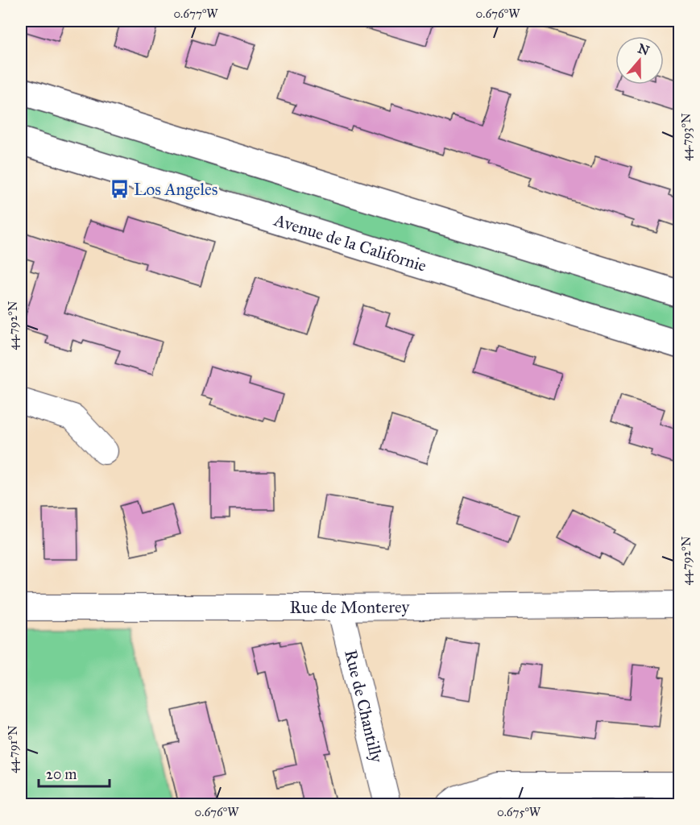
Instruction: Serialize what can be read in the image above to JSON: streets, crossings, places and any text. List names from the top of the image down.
{
  "streets": {
    "street": ["Avenue de la Californie", "Rue de Monterey", "Rue de Chantilly"]
  },
  "crossings": [
    ["Rue de Monterey", "Rue de Chantilly"]
  ],
  "places": {
    "bus stop": ["Los Angeles"]
  },
  "scale_bar": "20 m",
  "north": "top",
  "coordinates": [
    "0.677°W",
    "0.676°W",
    "44.793°N",
    "44.792°N",
    "44.791°N",
    "0.675°W"
  ]
}
